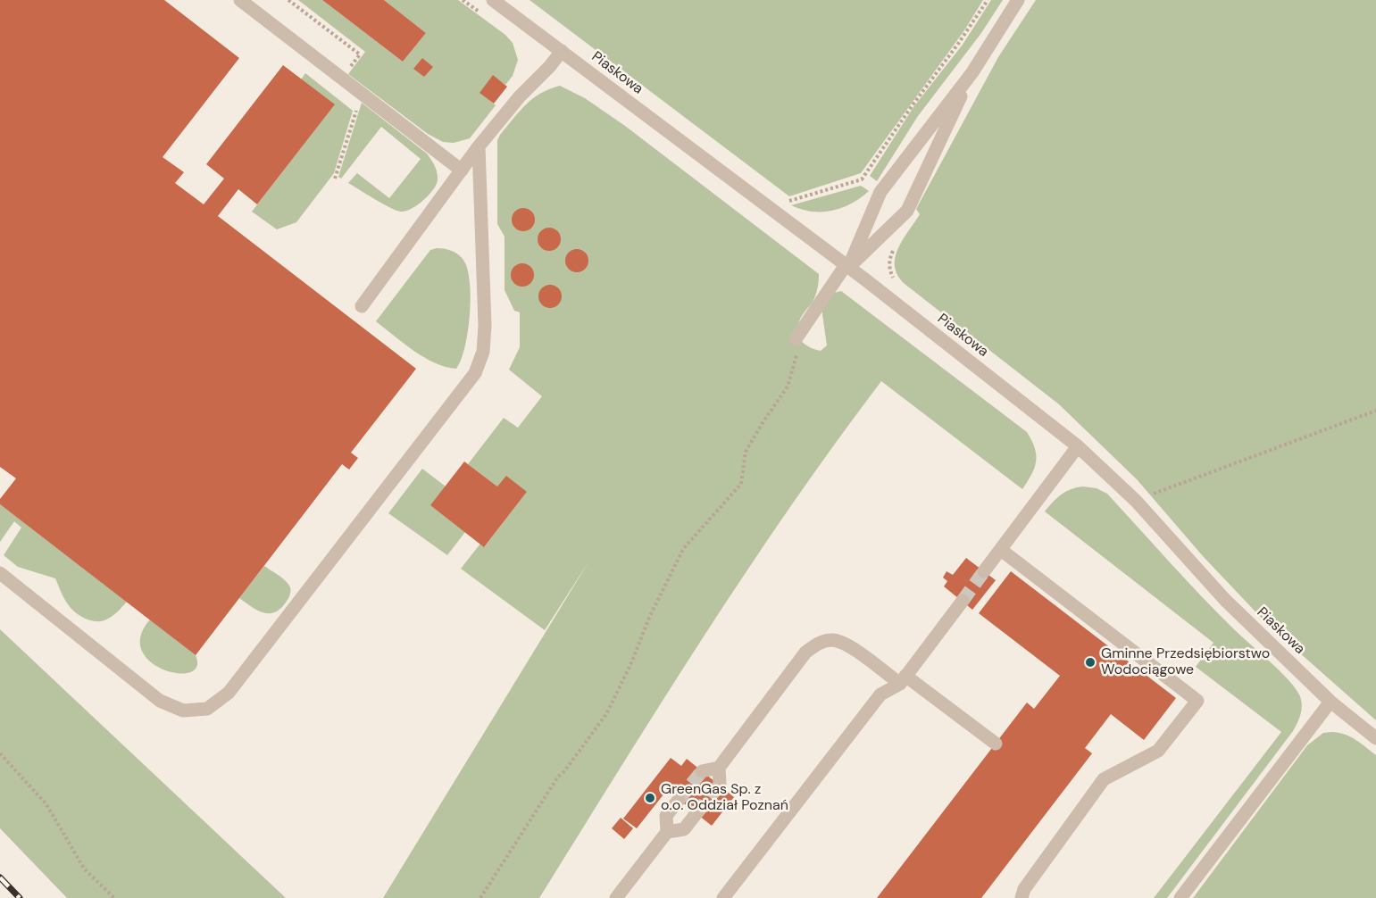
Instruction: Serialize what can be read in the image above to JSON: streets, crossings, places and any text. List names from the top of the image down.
{
  "streets": {
    "street": ["Piaskowa"]
  },
  "places": ["Gminne Przedsiębiorstwo Wodociągowe", "GreenGas Sp. z o.o. Oddział Poznań"]
}
